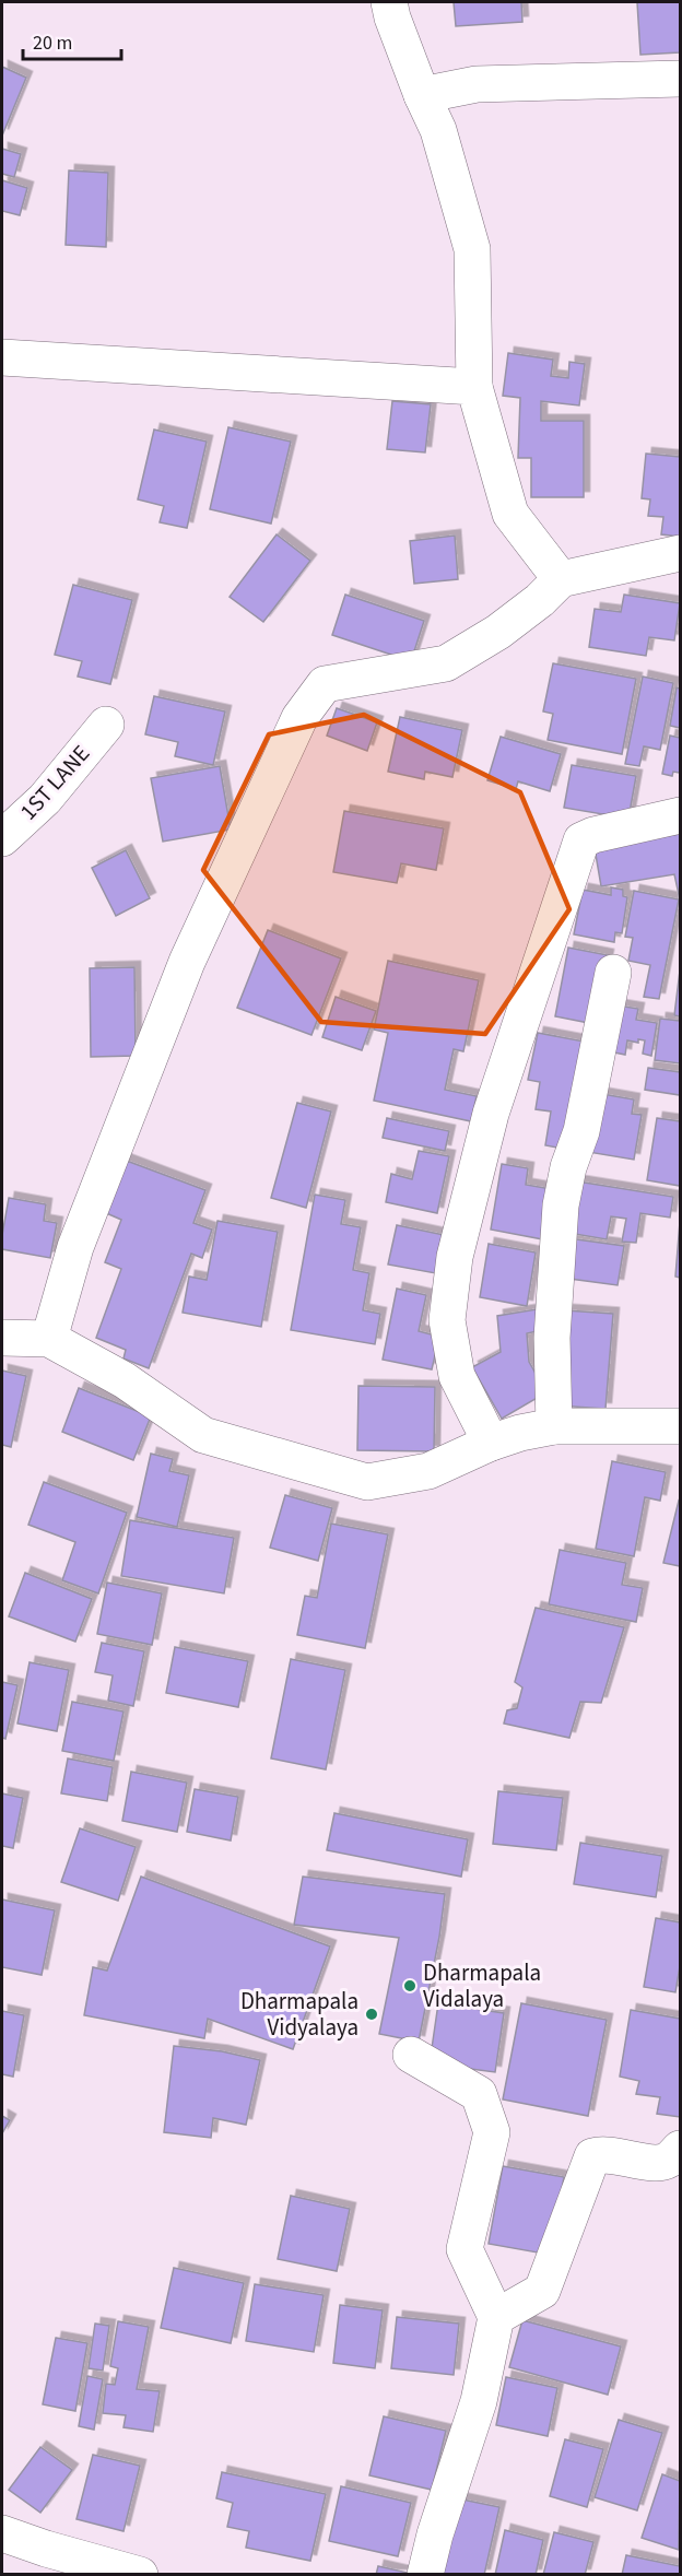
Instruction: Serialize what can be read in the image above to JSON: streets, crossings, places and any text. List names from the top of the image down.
{
  "streets": {
    "street": ["1ST LANE"]
  },
  "places": ["Dharmapala Vidalaya", "Dharmapala Vidyalaya"],
  "scale_bar": "20 m"
}
